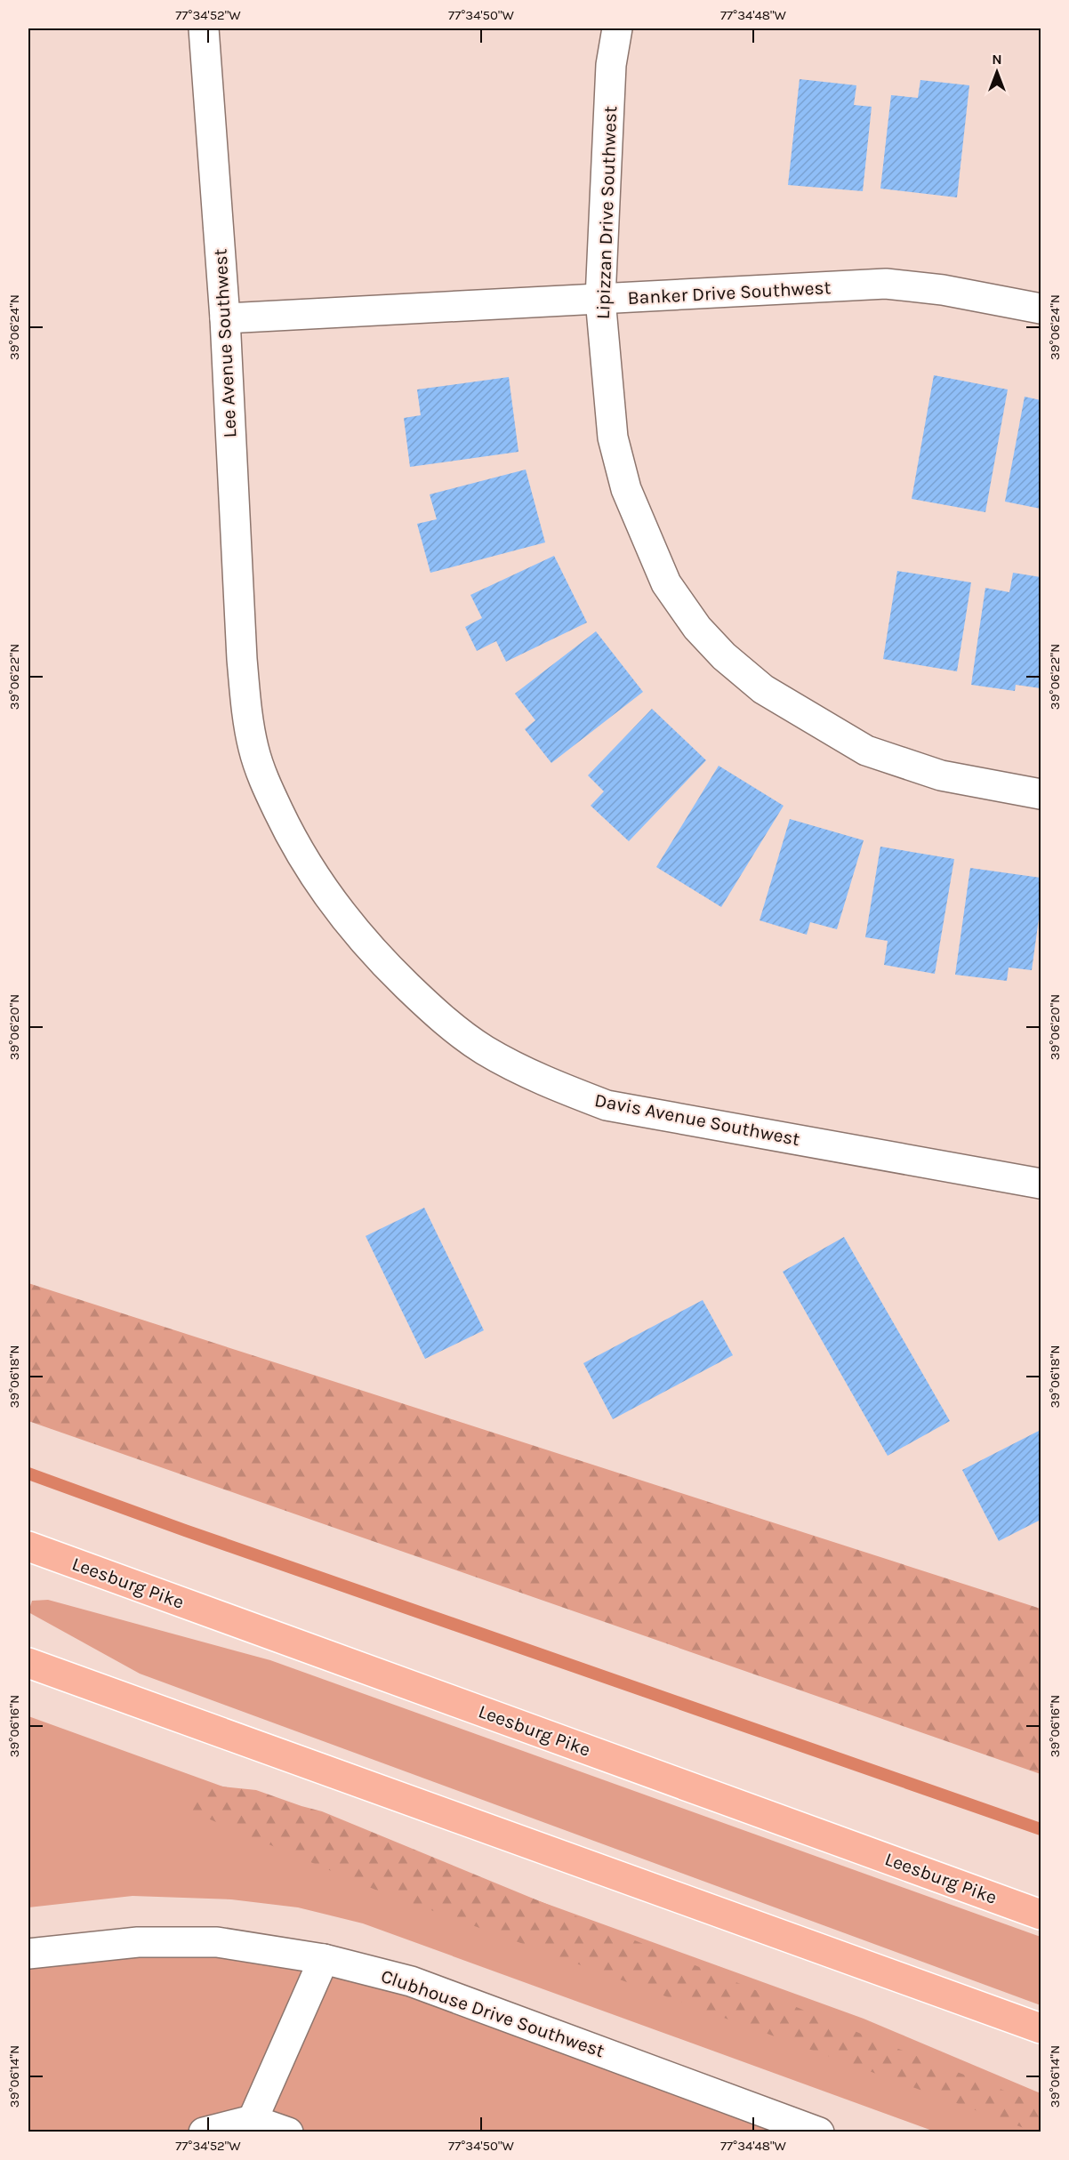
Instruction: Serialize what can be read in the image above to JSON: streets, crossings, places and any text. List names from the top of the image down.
{
  "streets": {
    "highway": ["Leesburg Pike"],
    "street": [
      "Lipizzan Drive Southwest",
      "Banker Drive Southwest",
      "Lee Avenue Southwest",
      "Davis Avenue Southwest",
      "Clubhouse Drive Southwest"
    ]
  },
  "crossings": [
    ["Lipizzan Drive Southwest", "Banker Drive Southwest"],
    ["Banker Drive Southwest", "Lee Avenue Southwest"],
    ["Lee Avenue Southwest", "Davis Avenue Southwest"]
  ],
  "north": "top",
  "coordinates": [
    "77°34'52\"W",
    "77°34'50\"W",
    "77°34'48\"W",
    "39°06'24\"N",
    "39°06'22\"N",
    "39°06'20\"N",
    "39°06'18\"N",
    "39°06'16\"N",
    "39°06'14\"N"
  ]
}
